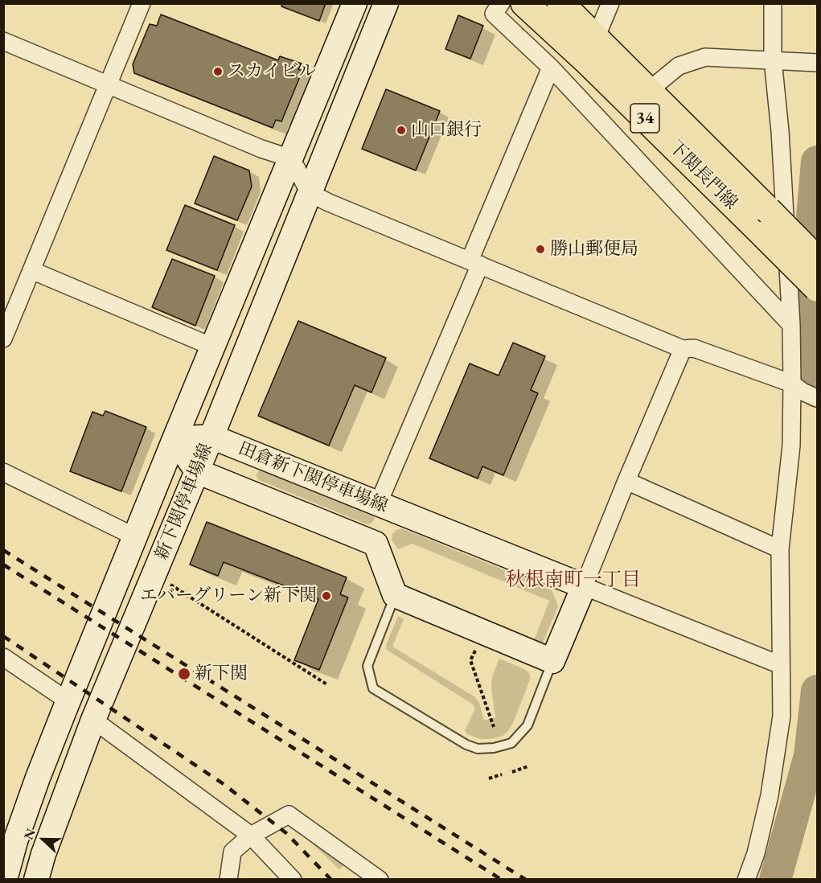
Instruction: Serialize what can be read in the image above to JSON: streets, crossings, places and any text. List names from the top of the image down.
{
  "streets": {
    "main road": [
      "34",
      "下関長門線",
      "田倉新下関停車場線",
      "新下関停車場線"
    ]
  },
  "crossings": [
    ["田倉新下関停車場線", "新下関停車場線"]
  ],
  "districts": ["秋根南町一丁目"],
  "places": [
    "スカイビル",
    "山口銀行",
    "勝山郵便局",
    "エバーグリーン新下関",
    "新下関"
  ],
  "north": "left"
}
